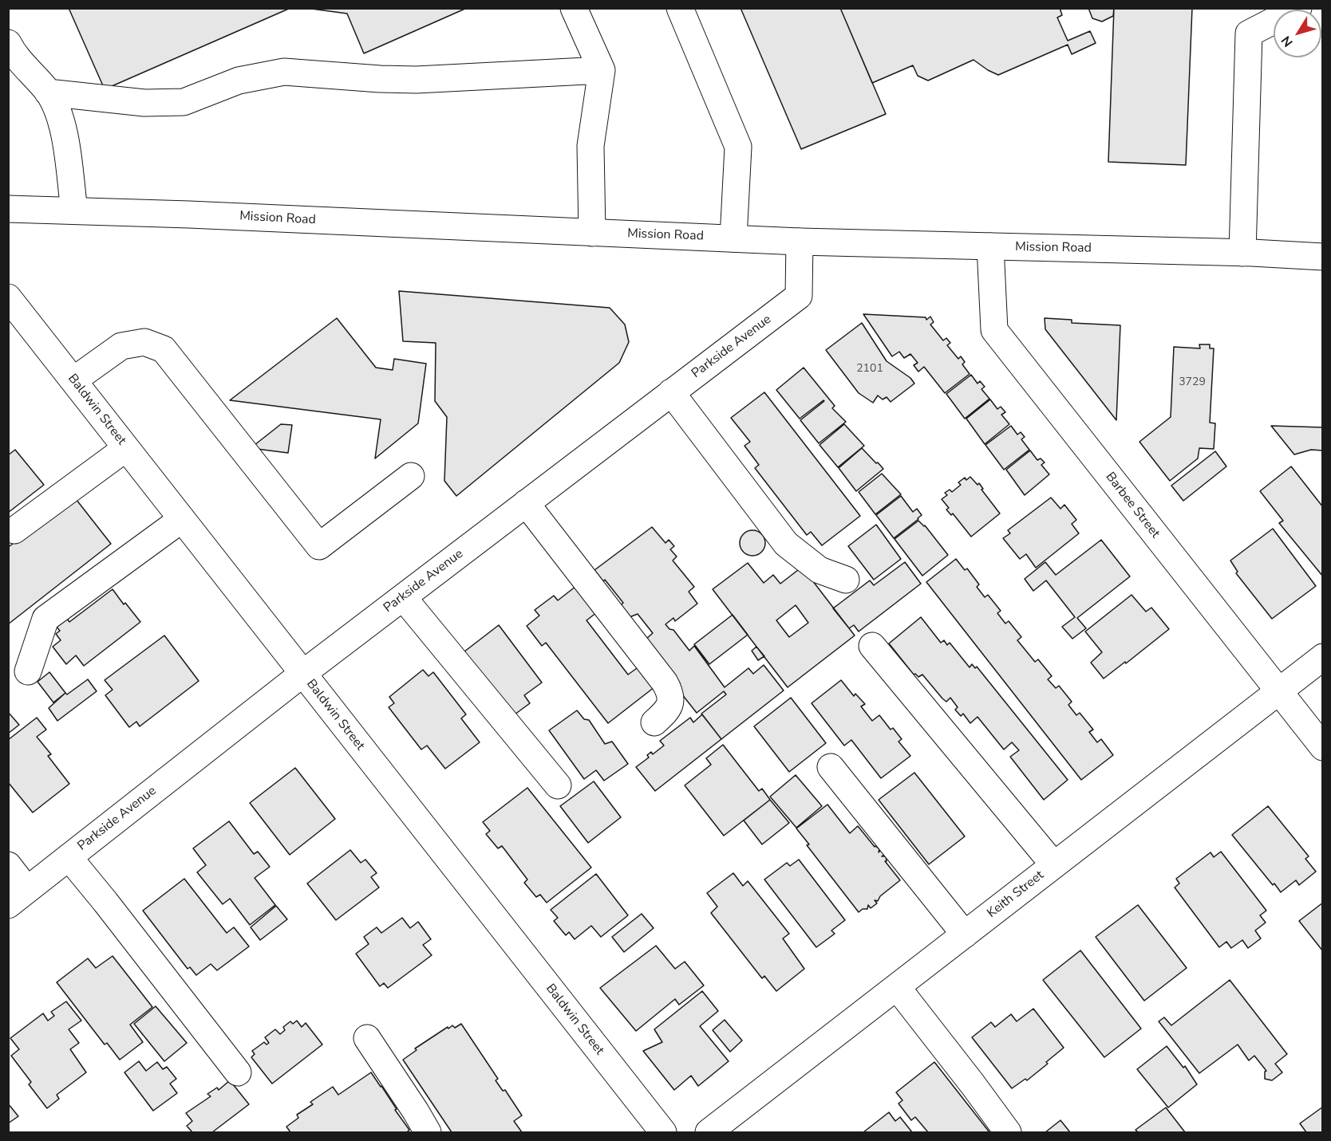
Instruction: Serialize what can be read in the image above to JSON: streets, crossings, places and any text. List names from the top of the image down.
{
  "streets": {
    "street": [
      "Mission Road",
      "Parkside Avenue",
      "Baldwin Street",
      "Barbee Street",
      "Keith Street"
    ]
  },
  "crossings": [
    ["Mission Road", "Parkside Avenue"],
    ["Mission Road", "Barbee Street"],
    ["Parkside Avenue", "Baldwin Street"],
    ["Barbee Street", "Keith Street"]
  ],
  "house_numbers": ["2101", "3729"],
  "north": "bottom left"
}
